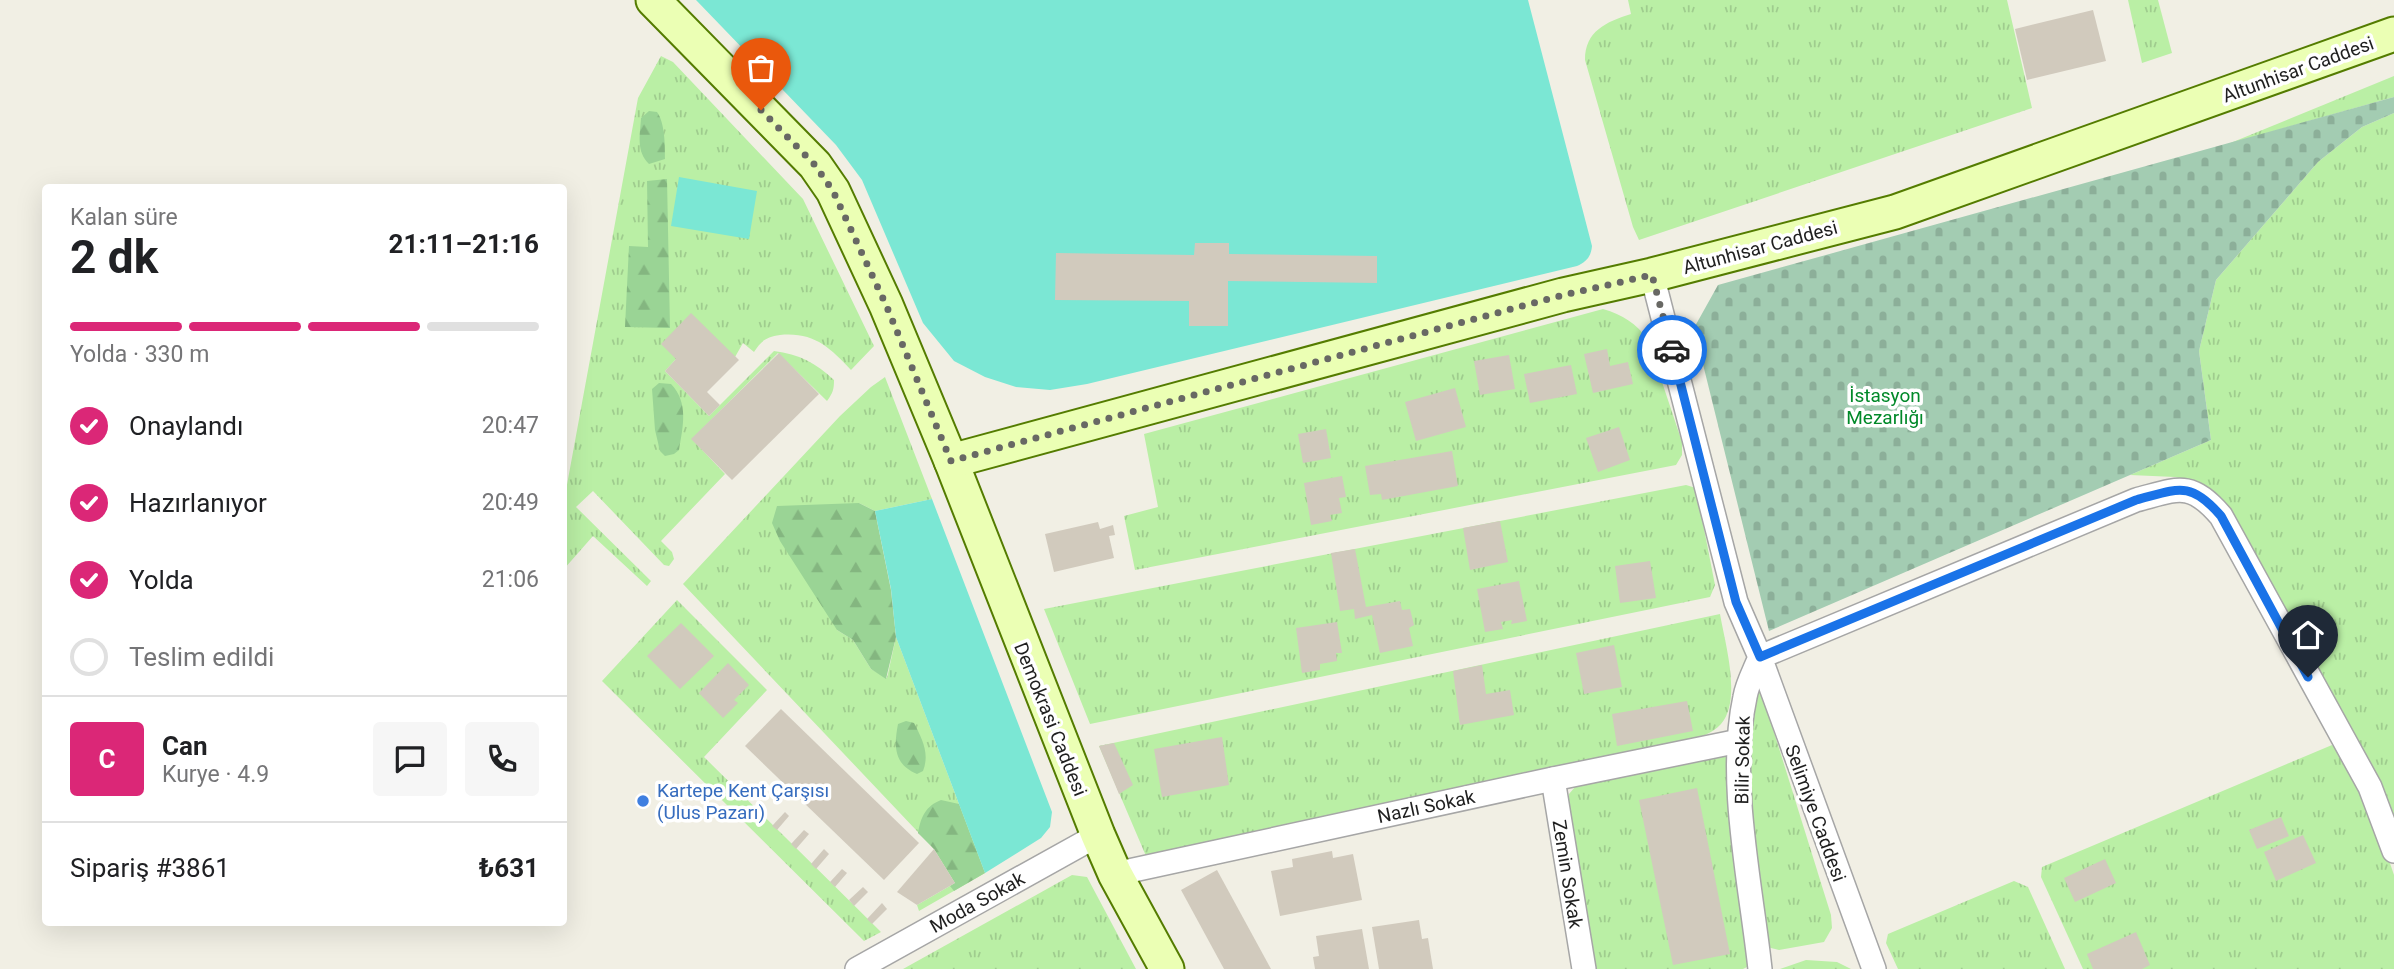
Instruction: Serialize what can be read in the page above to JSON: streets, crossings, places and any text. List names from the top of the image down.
{
  "streets": {
    "street": [
      "Altunhisar Caddesi",
      "Demokrasi Caddesi",
      "Bilir Sokak",
      "Nazlı Sokak",
      "Selimiye Caddesi",
      "Zemin Sokak",
      "Moda Sokak"
    ]
  },
  "crossings": [
    ["Altunhisar Caddesi", "Demokrasi Caddesi"],
    ["Demokrasi Caddesi", "Nazlı Sokak"],
    ["Demokrasi Caddesi", "Moda Sokak"],
    ["Bilir Sokak", "Nazlı Sokak"],
    ["Bilir Sokak", "Selimiye Caddesi"],
    ["Nazlı Sokak", "Zemin Sokak"]
  ],
  "parks": ["İstasyon Mezarlığı"],
  "places": ["Kartepe Kent Çarşısı (Ulus Pazarı)"],
  "page": {
    "heading": ["2 dk", "Kalan süre", "21:11–21:16"],
    "panel": [
      "Can",
      "Kurye · 4.9",
      "Sipariş #3861",
      "₺631"
    ],
    "bar": "Yolda · 330 m",
    "list": [
      ["Onaylandı", "20:47"],
      ["Hazırlanıyor", "20:49"],
      ["Yolda", "21:06"],
      "Teslim edildi"
    ],
    "round": "C"
  }
}
